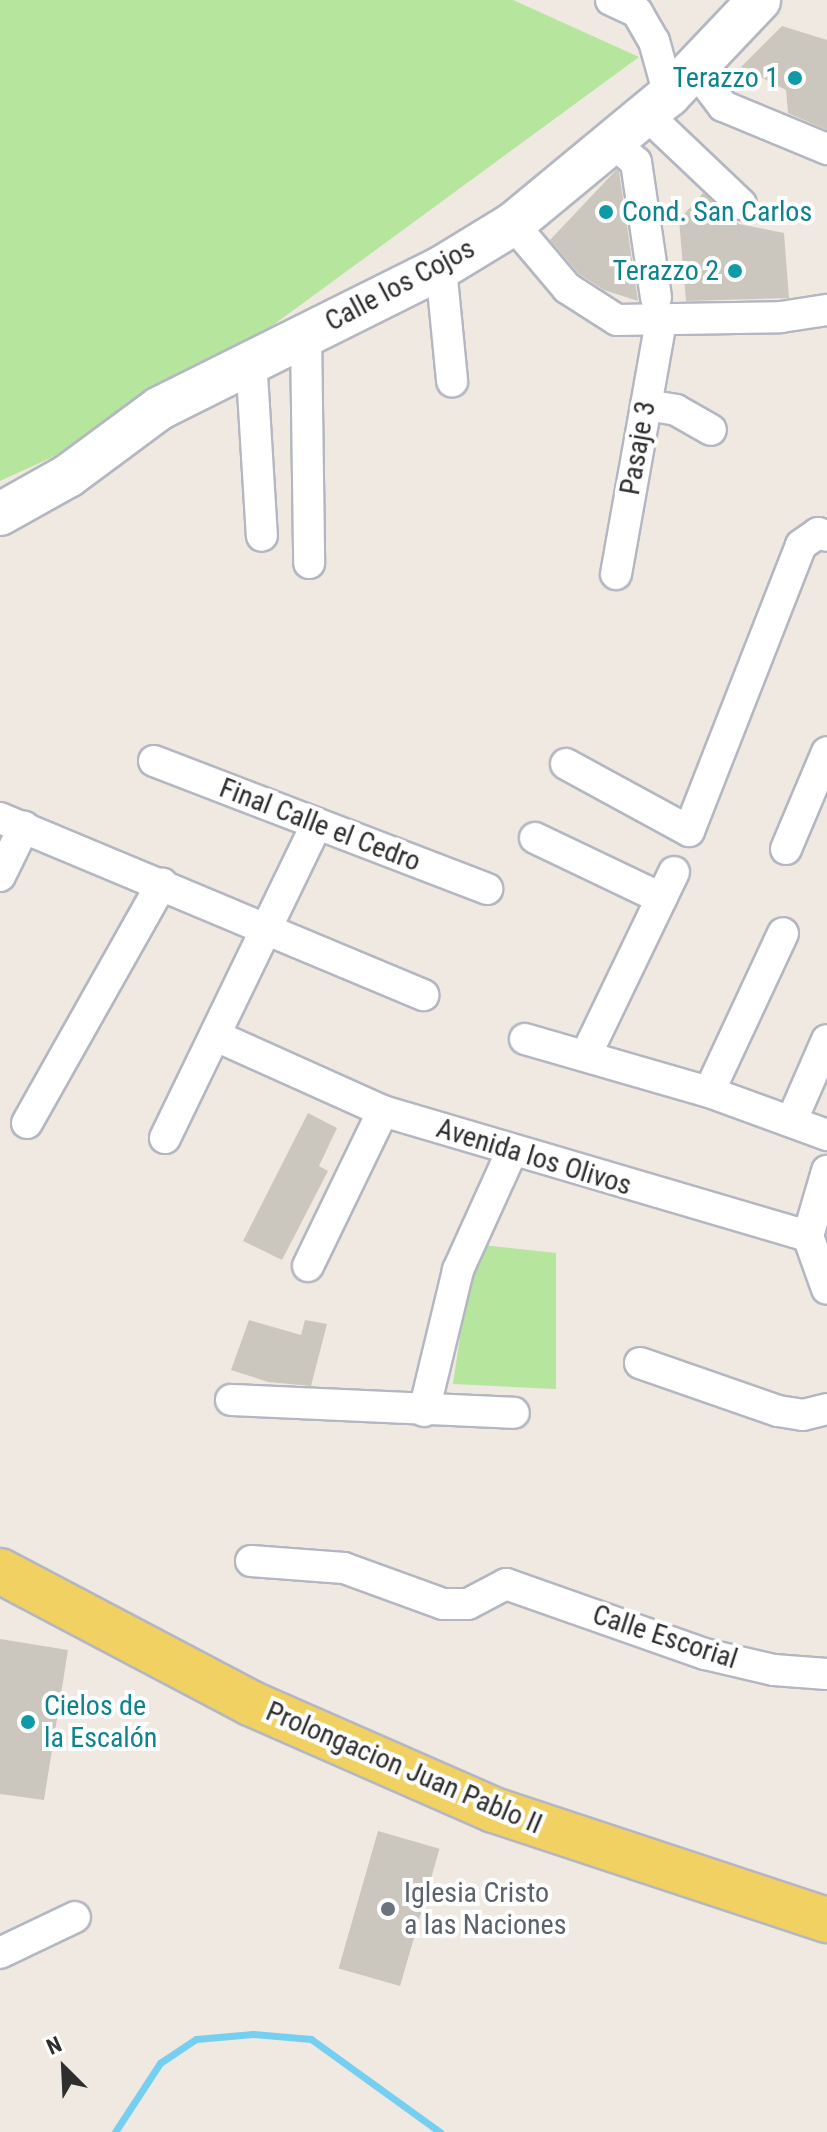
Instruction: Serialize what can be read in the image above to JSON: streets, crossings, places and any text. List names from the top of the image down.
{
  "streets": {
    "main road": ["Prolongacion Juan Pablo II"],
    "street": [
      "Calle los Cojos",
      "Pasaje 3",
      "Final Calle el Cedro",
      "Avenida los Olivos",
      "Calle Escorial"
    ]
  },
  "crossings": [
    ["Calle los Cojos", "Pasaje 3"]
  ],
  "places": [
    "Terazzo 1",
    "Cond. San Carlos",
    "Terazzo 2",
    "Cielos de la Escalón",
    "Iglesia Cristo a las Naciones"
  ],
  "north": "top left"
}
